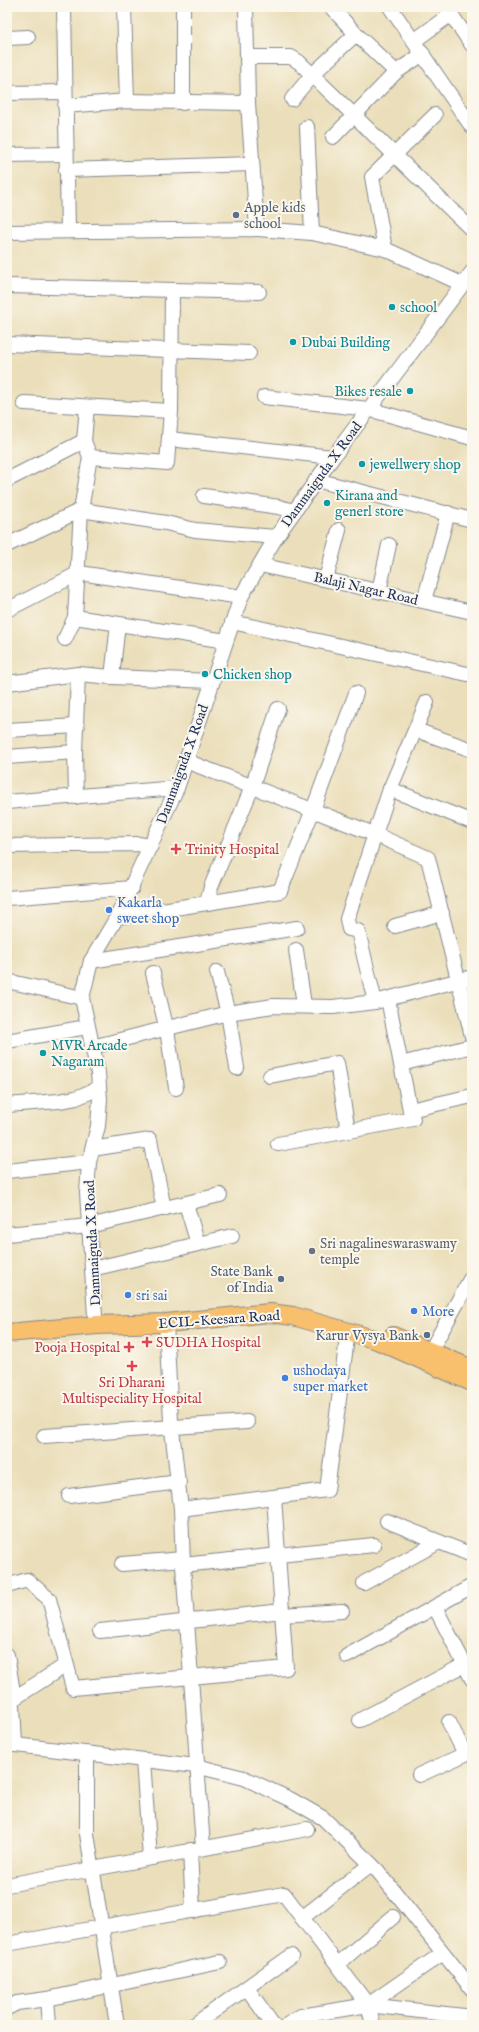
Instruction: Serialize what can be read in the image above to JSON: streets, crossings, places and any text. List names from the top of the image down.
{
  "streets": {
    "main road": ["ECIL-Keesara Road"],
    "street": ["Dammaiguda X Road", "Balaji Nagar Road"]
  },
  "crossings": [
    ["Dammaiguda X Road", "Balaji Nagar Road"],
    ["Dammaiguda X Road", "ECIL-Keesara Road"]
  ],
  "places": {
    "other": [
      "Apple kids school",
      "school",
      "Dubai Building",
      "Bikes resale",
      "jewellwery shop",
      "Kirana and generl store",
      "Chicken shop",
      "Kakarla sweet shop",
      "MVR Arcade Nagaram",
      "Sri nagalineswaraswamy temple",
      "State Bank of India",
      "sri sai",
      "More",
      "Karur Vysya Bank",
      "ushodaya super market"
    ],
    "health": [
      "Trinity Hospital",
      "SUDHA Hospital",
      "Pooja Hospital",
      "Sri Dharani Multispeciality Hospital"
    ]
  }
}
